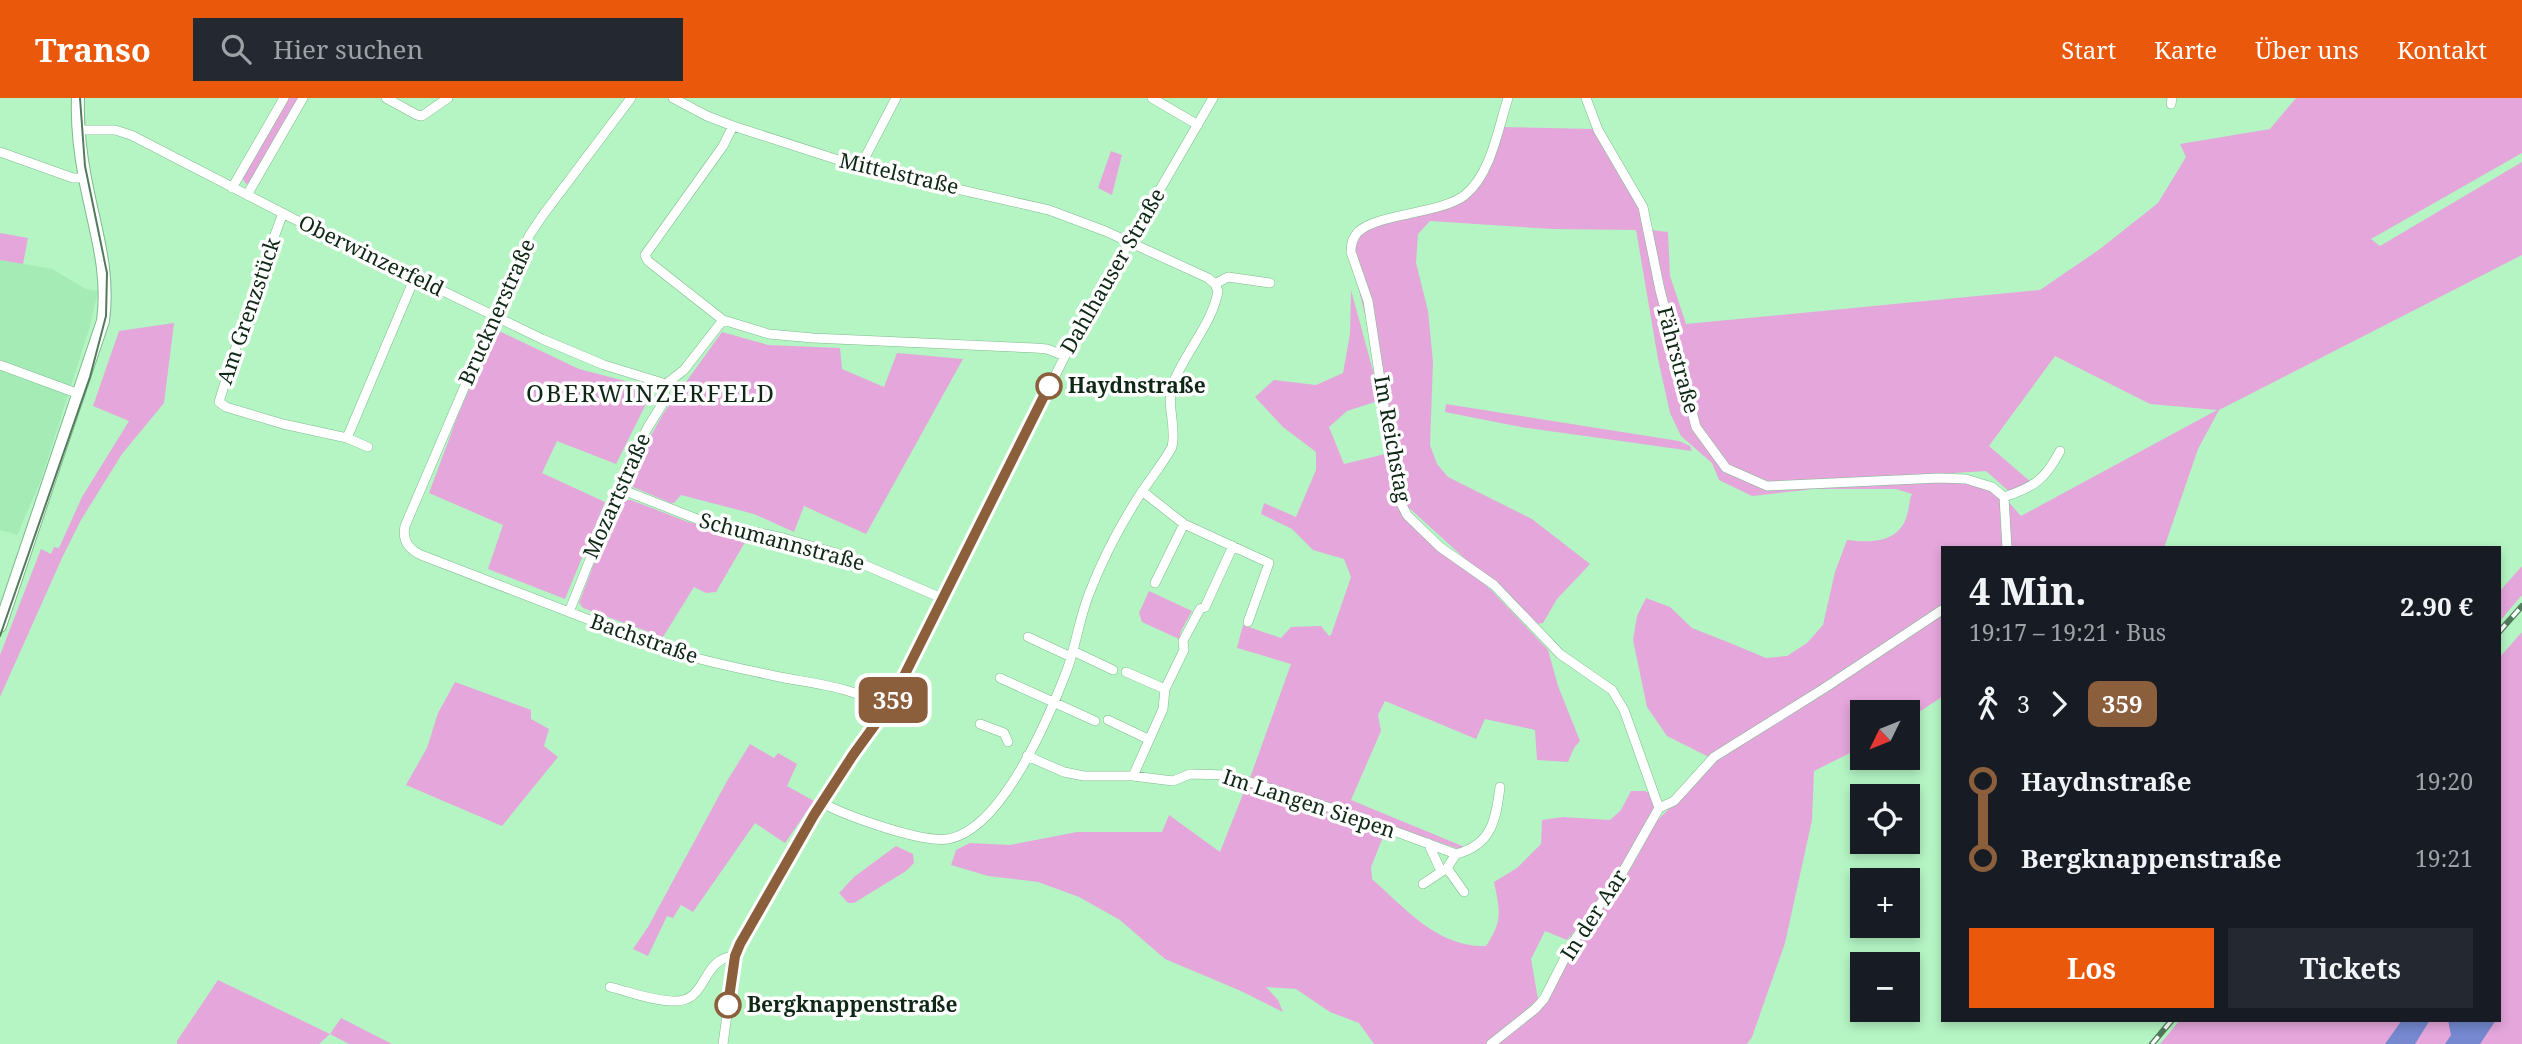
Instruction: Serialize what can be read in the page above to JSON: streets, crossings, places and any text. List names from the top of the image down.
{
  "streets": {
    "street": [
      "Mittelstraße",
      "Oberwinzerfeld",
      "Dahlhauser Straße",
      "Am Grenzstück",
      "Brucknerstraße",
      "Fährstraße",
      "Im Reichstag",
      "Mozartstraße",
      "Schumannstraße",
      "Bachstraße",
      "Im Langen Siepen",
      "In der Aar"
    ]
  },
  "crossings": [
    ["Mittelstraße", "Dahlhauser Straße"],
    ["Oberwinzerfeld", "Am Grenzstück"],
    ["Oberwinzerfeld", "Brucknerstraße"],
    ["Oberwinzerfeld", "Mozartstraße"],
    ["Dahlhauser Straße", "Schumannstraße"],
    ["Dahlhauser Straße", "Bachstraße"],
    ["Brucknerstraße", "Bachstraße"],
    ["Im Reichstag", "In der Aar"],
    ["Mozartstraße", "Schumannstraße"],
    ["Mozartstraße", "Bachstraße"]
  ],
  "districts": ["OBERWINZERFELD"],
  "places": ["Haydnstraße", "Bergknappenstraße"],
  "lines": ["bus line 359"],
  "north": "bottom left",
  "page": {
    "header": "Transo",
    "search": "Hier suchen",
    "nav": [
      "Start",
      "Karte",
      "Über uns",
      "Kontakt"
    ],
    "on_map": "359",
    "heading": ["4 Min.", "19:17 – 19:21 · Bus", "2.90 €"],
    "legs": ["3", "359"],
    "map_buttons": ["+", "−"],
    "list": [
      {
        "name": "Haydnstraße",
        "value": "19:20"
      },
      {
        "name": "Bergknappenstraße",
        "value": "19:21"
      }
    ],
    "buttons": ["Los", "Tickets"]
  }
}
